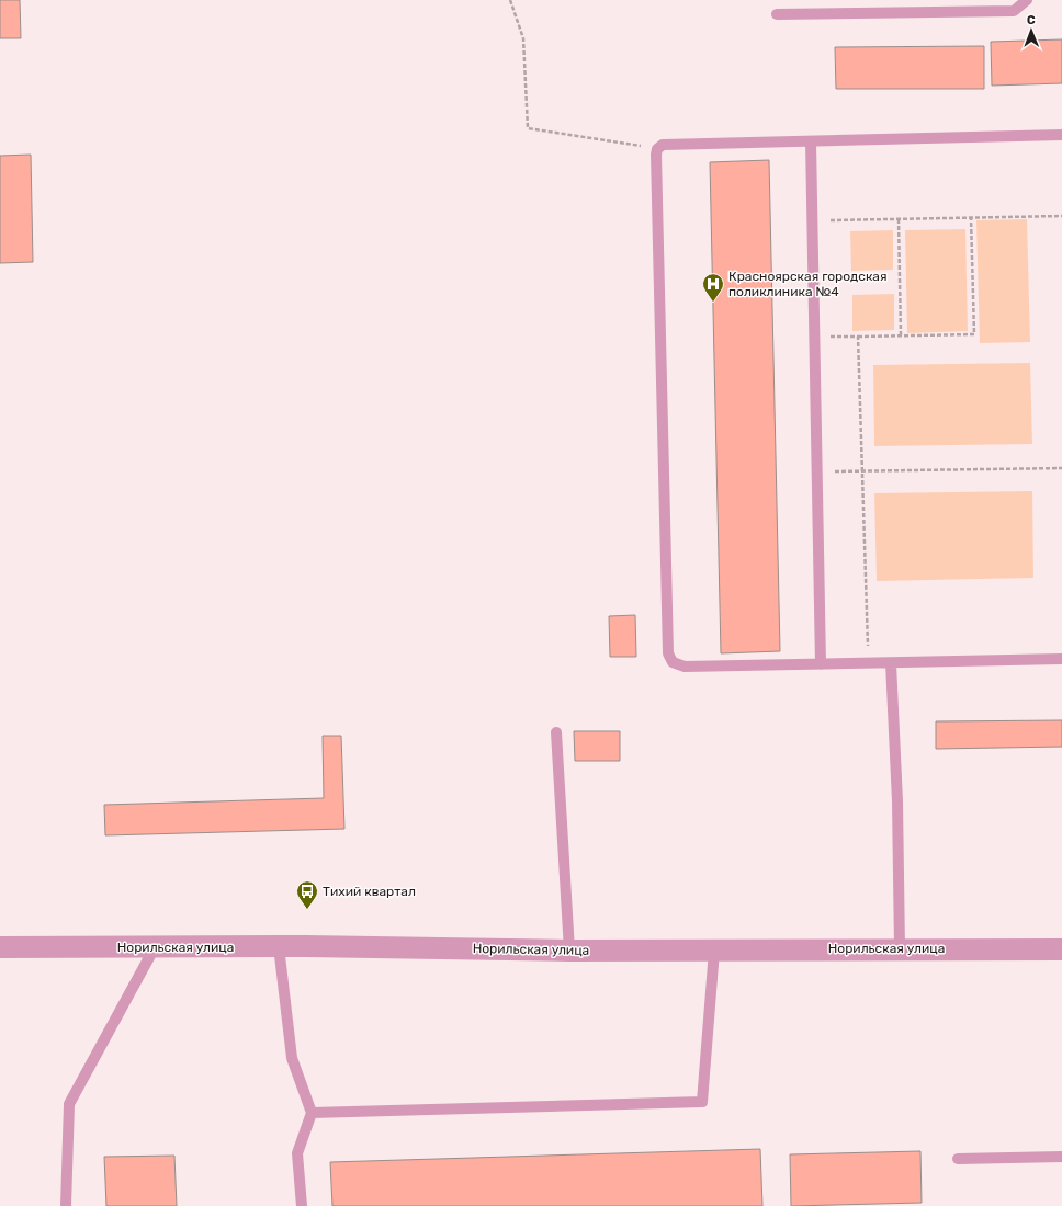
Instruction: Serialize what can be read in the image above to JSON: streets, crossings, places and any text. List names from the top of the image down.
{
  "streets": {
    "street": ["Норильская улица"]
  },
  "places": {
    "hospital": ["Красноярская городская поликлиника №4"],
    "bus stop": ["Тихий квартал"]
  },
  "north": "top"
}
